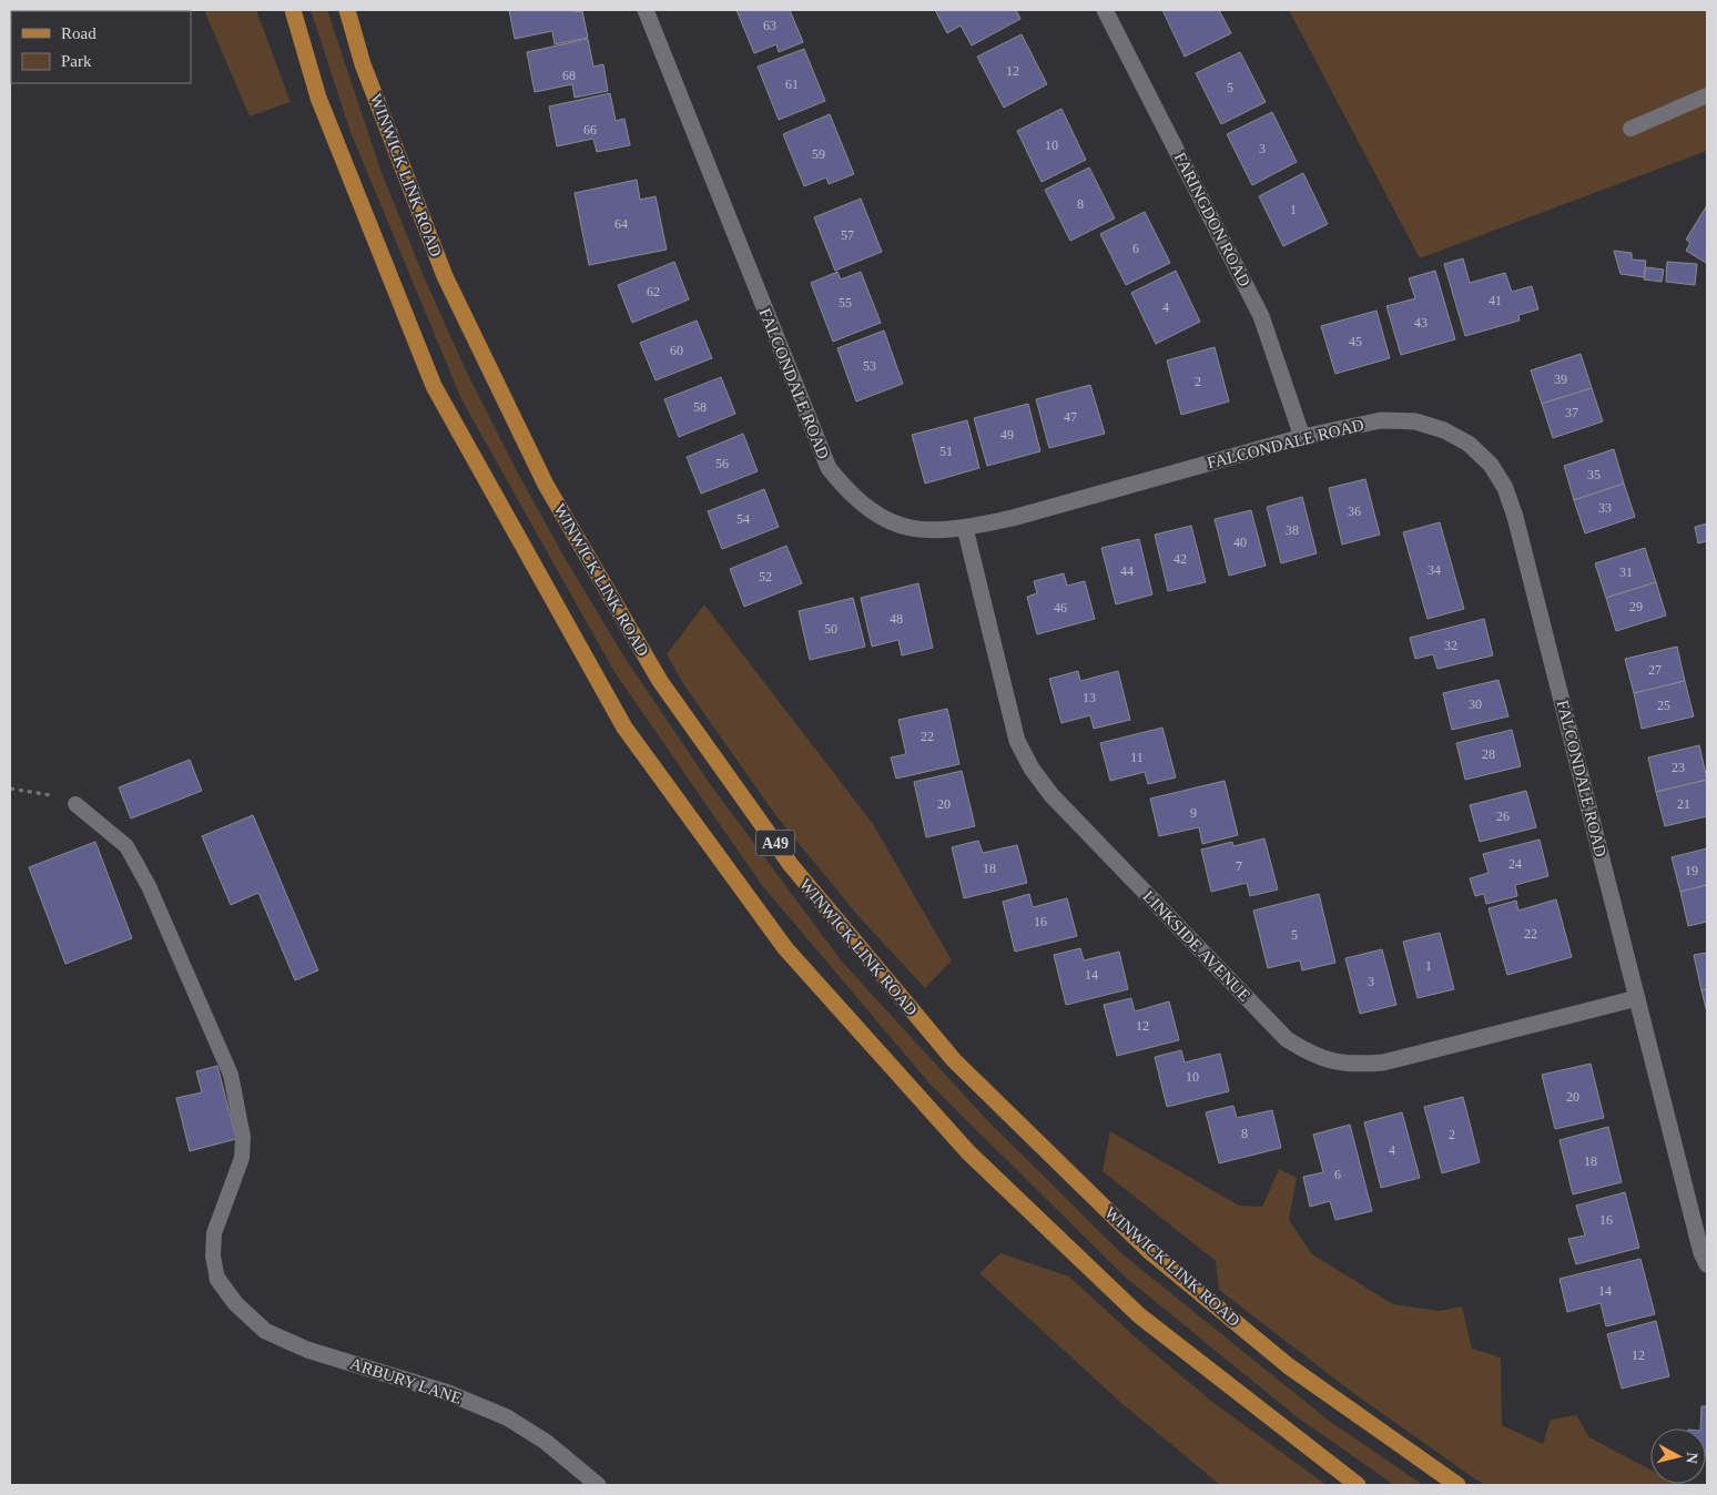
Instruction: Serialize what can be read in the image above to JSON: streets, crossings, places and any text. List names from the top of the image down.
{
  "streets": {
    "main road": ["WINWICK LINK ROAD", "A49"],
    "street": [
      "FARINGDON ROAD",
      "FALCONDALE ROAD",
      "LINKSIDE AVENUE",
      "ARBURY LANE"
    ]
  },
  "crossings": [
    ["FARINGDON ROAD", "FALCONDALE ROAD"],
    ["FALCONDALE ROAD", "LINKSIDE AVENUE"]
  ],
  "house_numbers": [
    "63",
    "12",
    "68",
    "61",
    "5",
    "66",
    "10",
    "3",
    "59",
    "8",
    "1",
    "64",
    "57",
    "6",
    "62",
    "41",
    "55",
    "4",
    "43",
    "45",
    "60",
    "53",
    "39",
    "2",
    "58",
    "37",
    "47",
    "49",
    "51",
    "56",
    "35",
    "33",
    "36",
    "54",
    "38",
    "40",
    "42",
    "34",
    "44",
    "31",
    "52",
    "29",
    "46",
    "48",
    "50",
    "32",
    "27",
    "13",
    "30",
    "25",
    "22",
    "28",
    "11",
    "23",
    "20",
    "21",
    "9",
    "26",
    "24",
    "7",
    "18",
    "19",
    "16",
    "22",
    "5",
    "1",
    "14",
    "3",
    "12",
    "10",
    "20",
    "8",
    "2",
    "4",
    "18",
    "6",
    "16",
    "14",
    "12"
  ],
  "legend": ["Road", "Park"],
  "north": "right"
}
